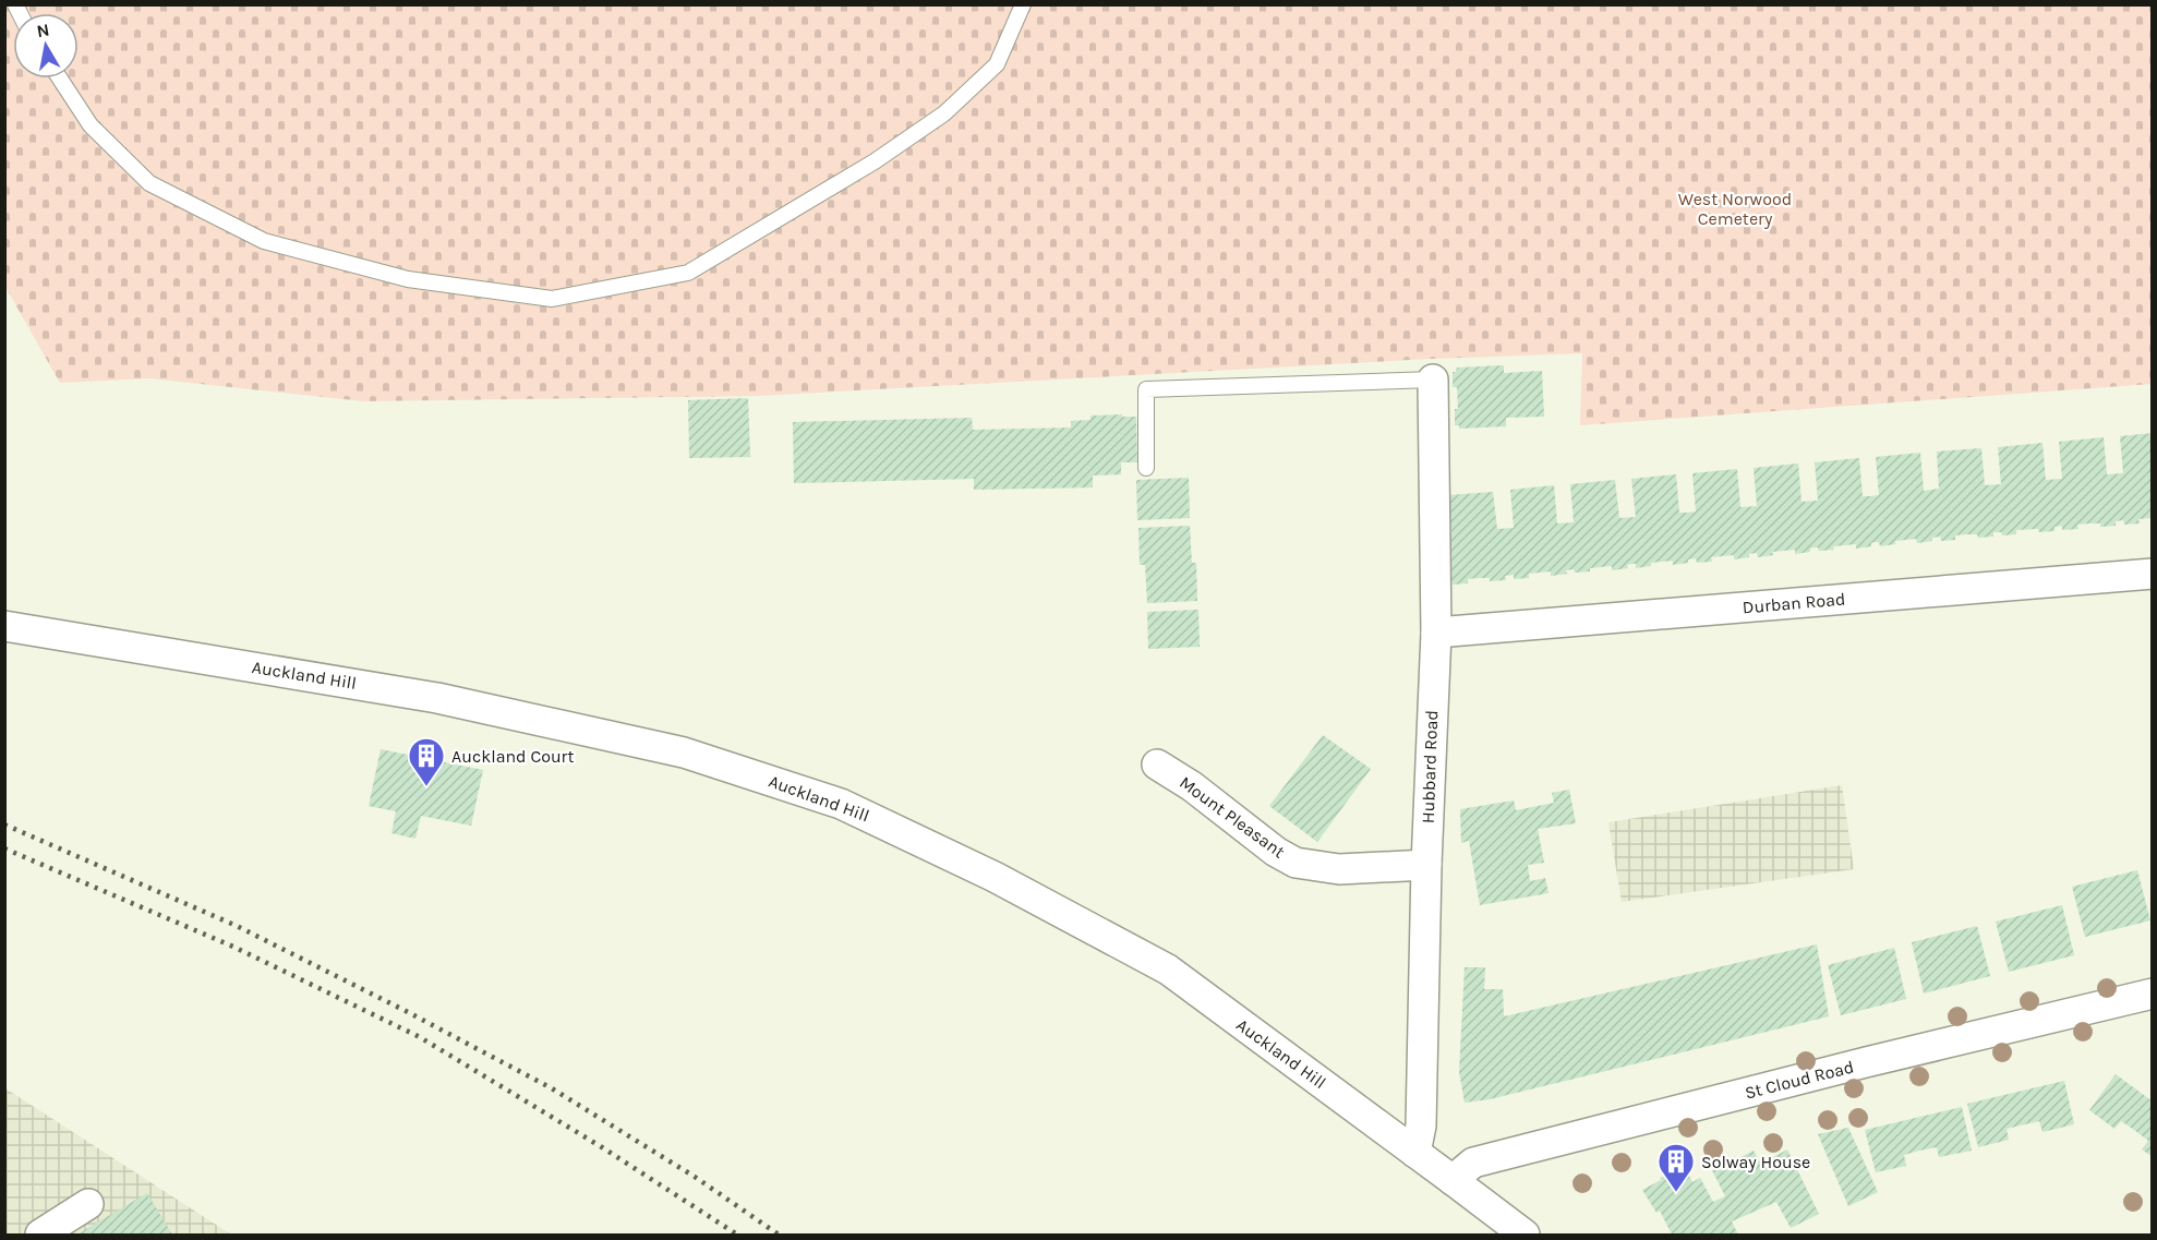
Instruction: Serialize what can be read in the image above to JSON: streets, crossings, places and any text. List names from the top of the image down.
{
  "streets": {
    "street": [
      "Durban Road",
      "Auckland Hill",
      "Hubbard Road",
      "Mount Pleasant",
      "St Cloud Road"
    ]
  },
  "crossings": [
    ["Durban Road", "Hubbard Road"],
    ["Auckland Hill", "Hubbard Road"],
    ["Auckland Hill", "St Cloud Road"],
    ["Hubbard Road", "Mount Pleasant"]
  ],
  "parks": ["West Norwood Cemetery"],
  "places": {
    "building": ["Auckland Court", "Solway House"]
  },
  "north": "top"
}
